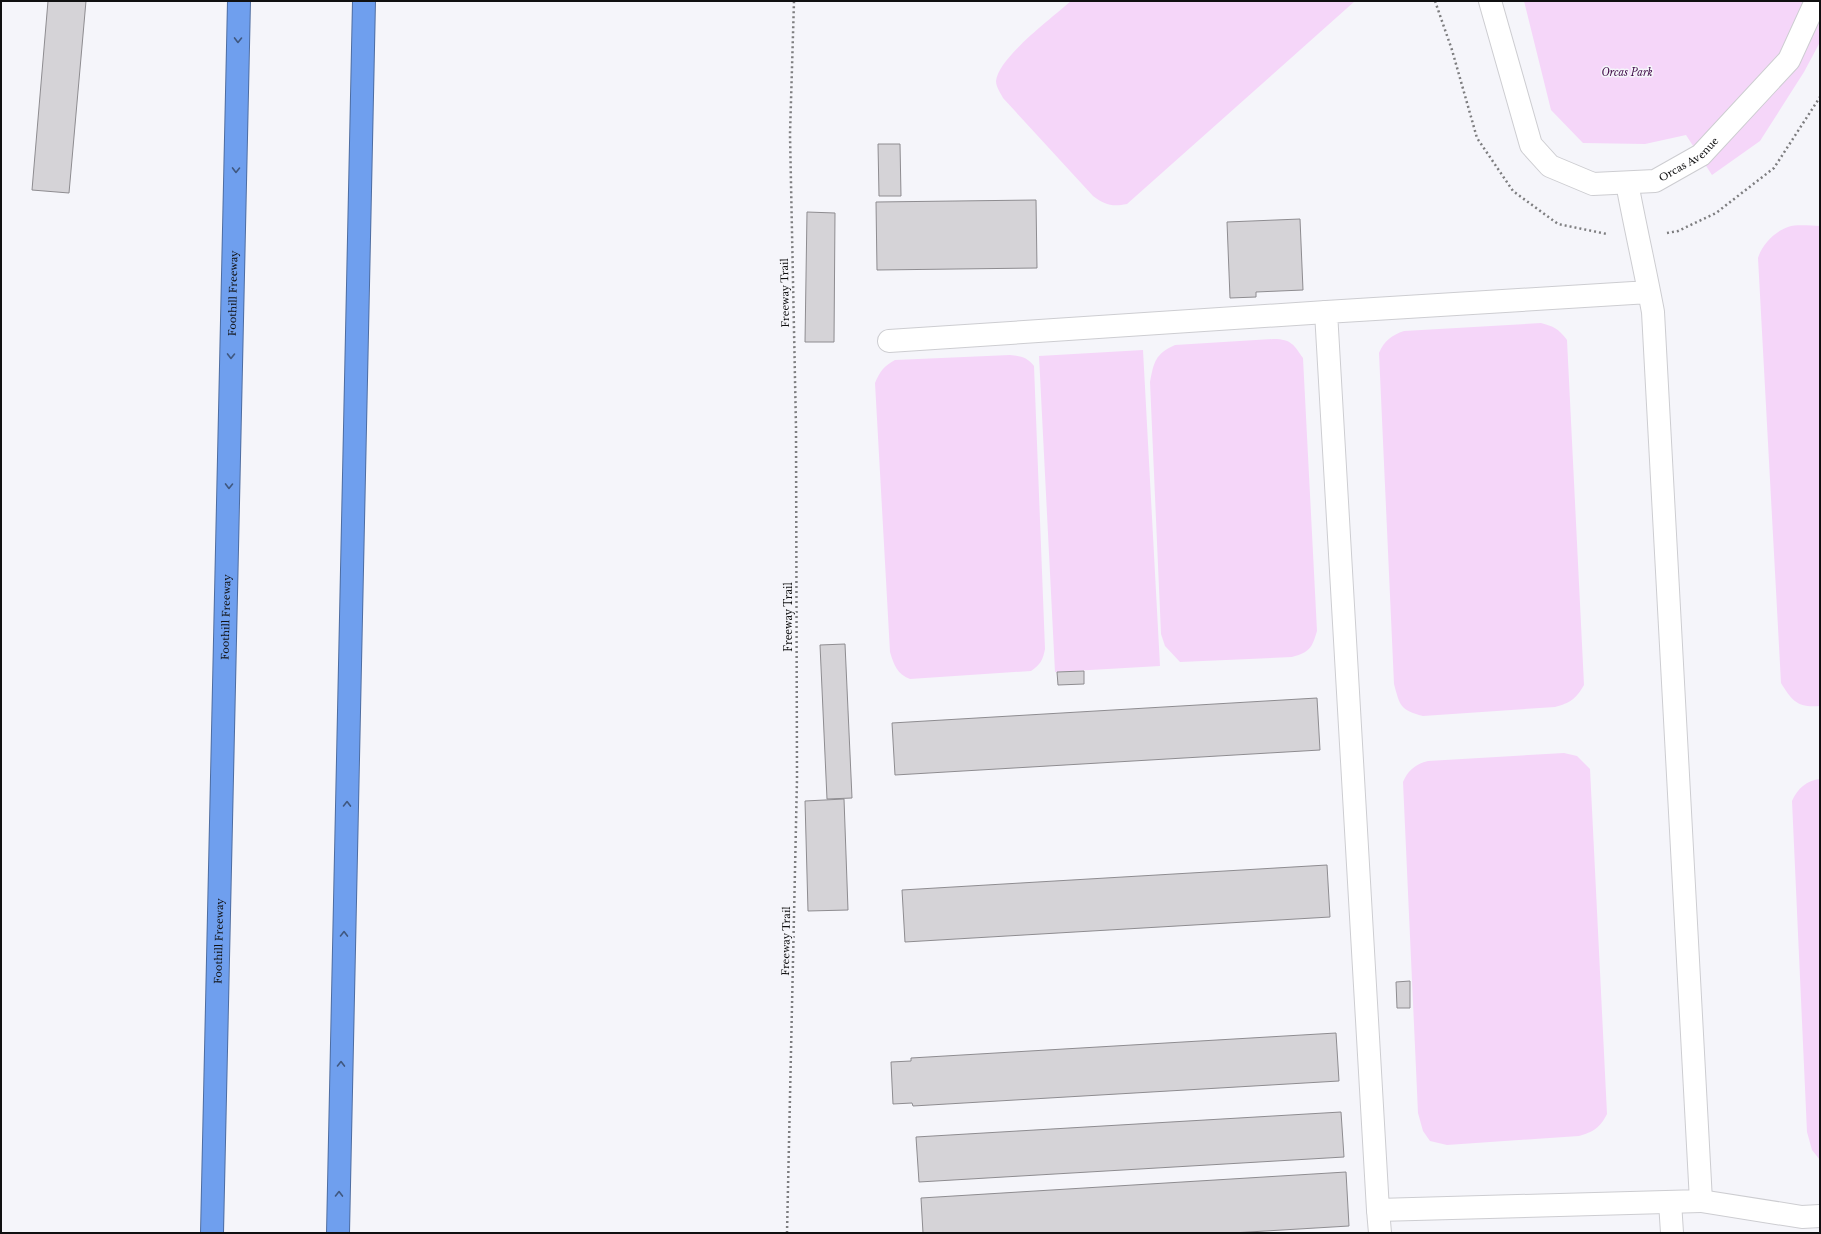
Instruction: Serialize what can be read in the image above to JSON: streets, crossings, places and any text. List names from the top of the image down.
{
  "streets": {
    "highway": ["Foothill Freeway"],
    "street": ["Orcas Avenue"],
    "path": ["Freeway Trail"]
  },
  "parks": ["Orcas Park"]
}
